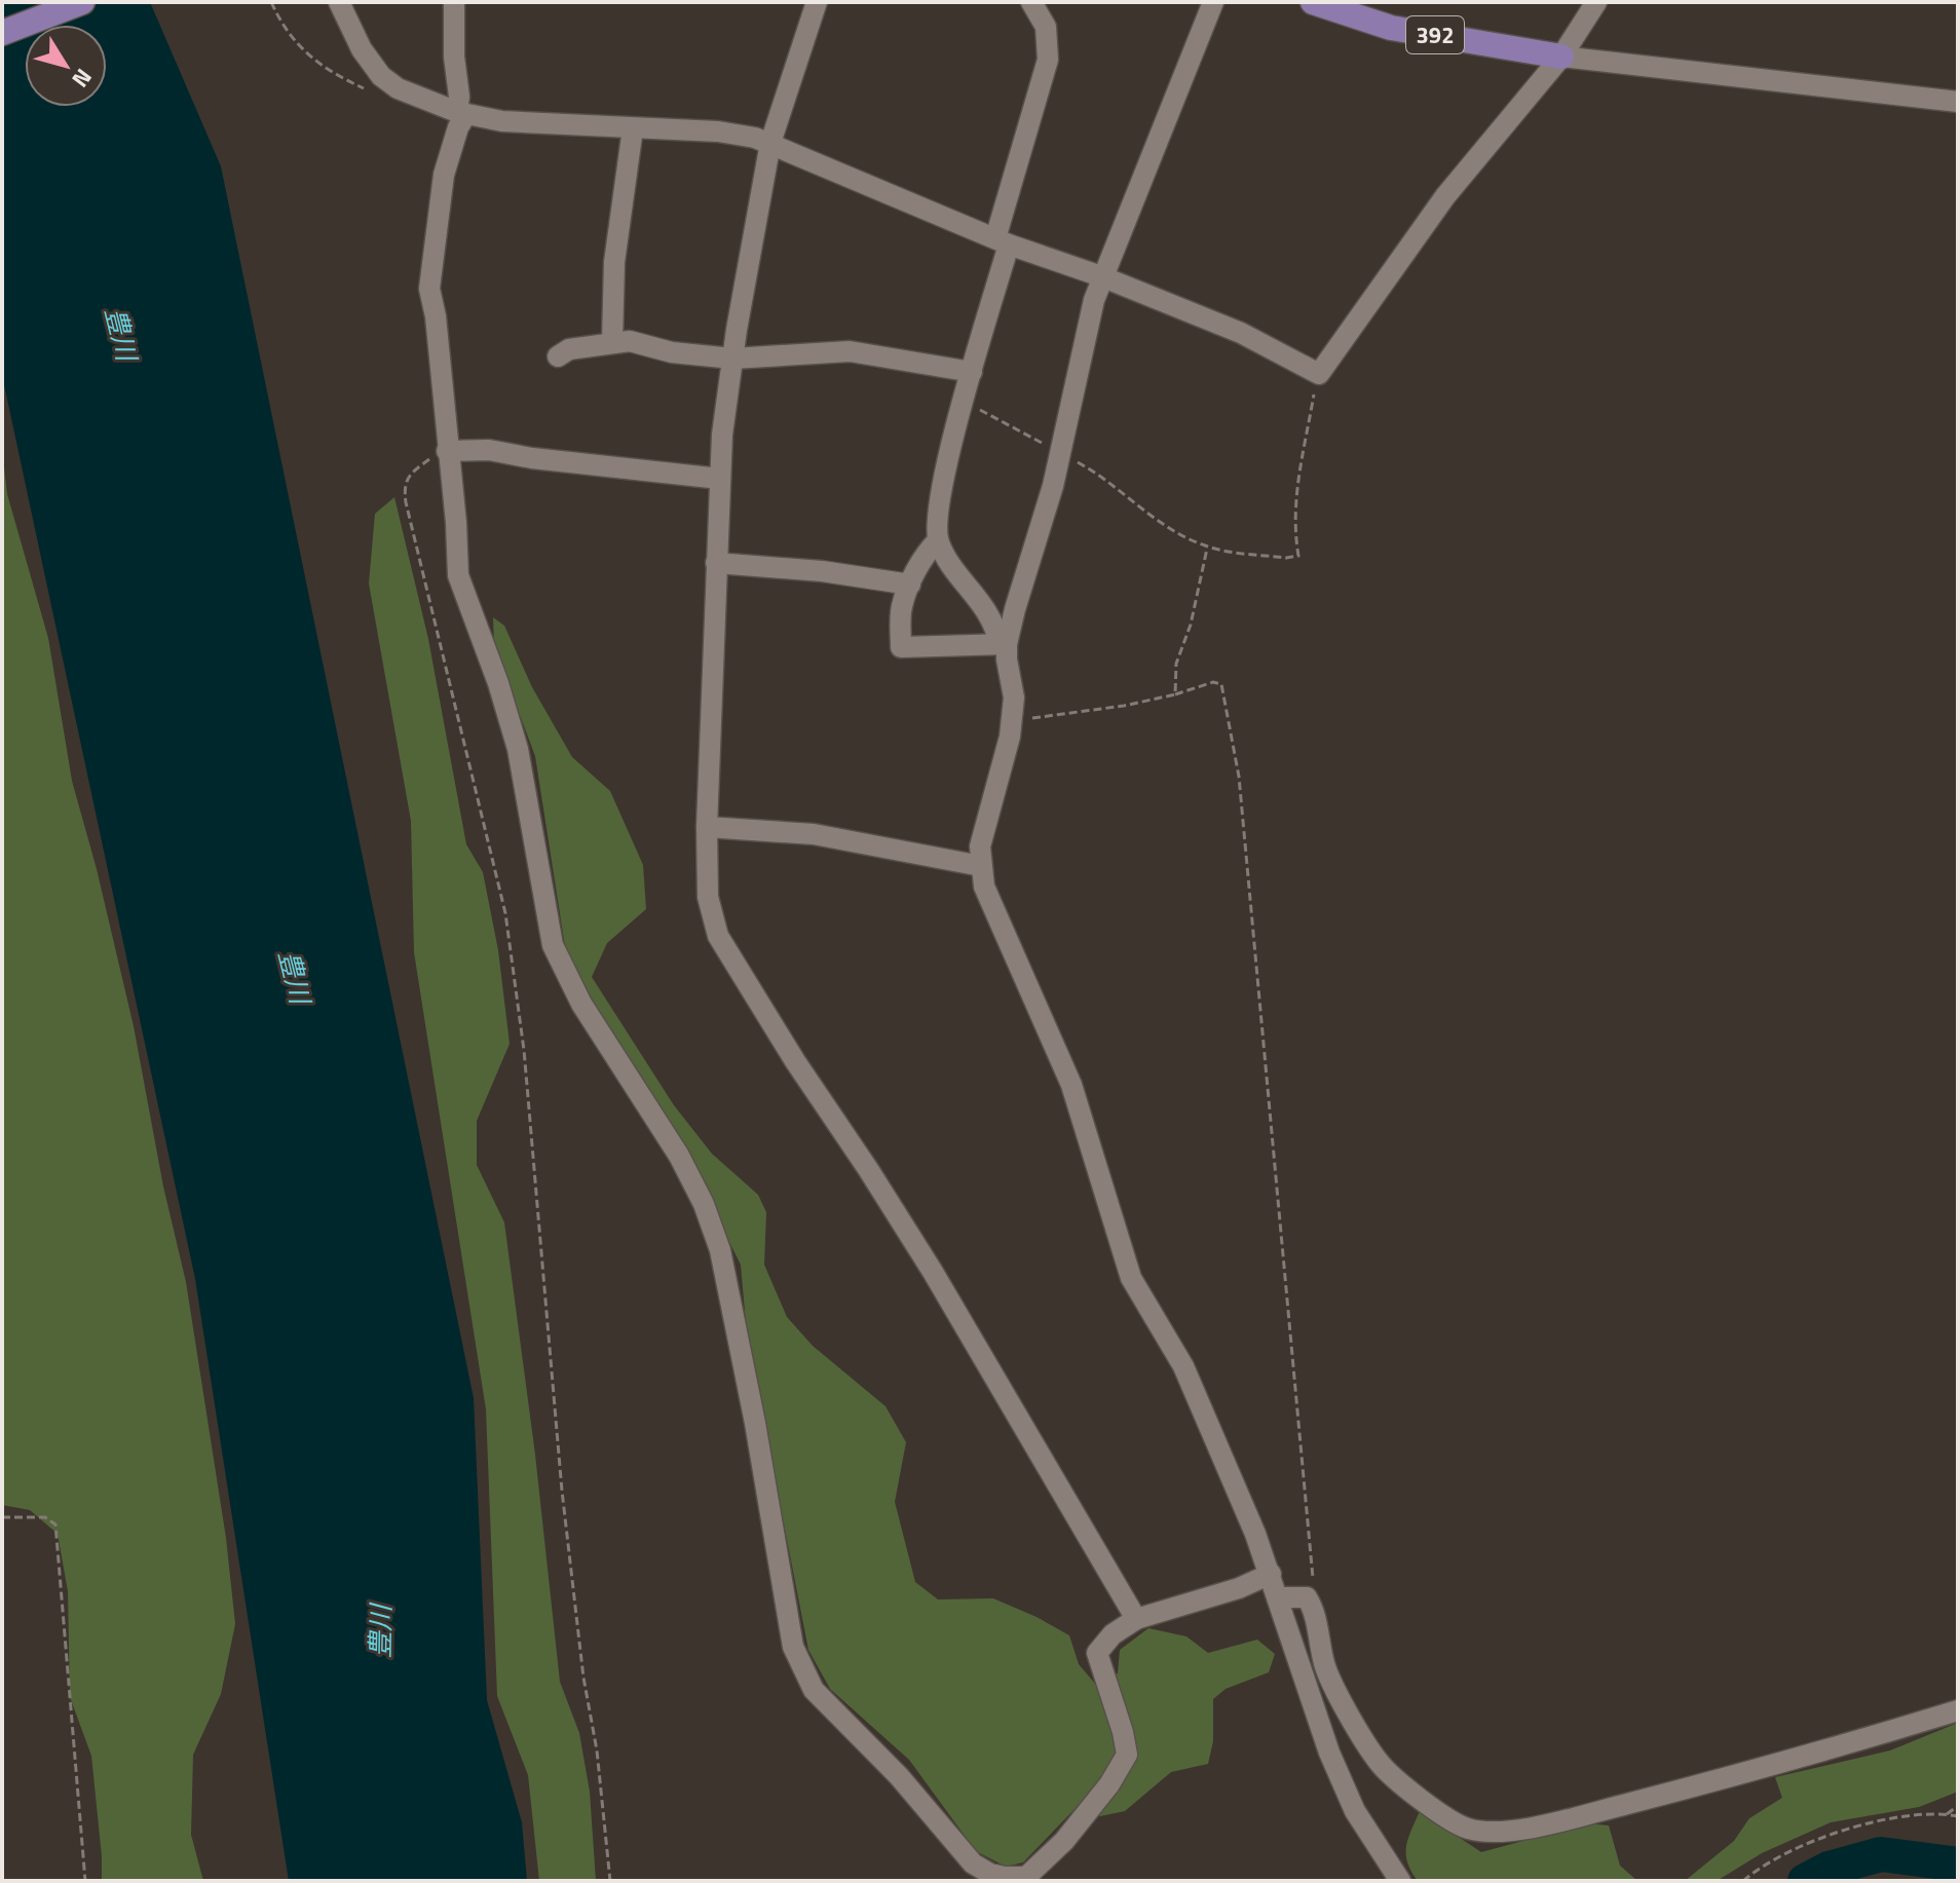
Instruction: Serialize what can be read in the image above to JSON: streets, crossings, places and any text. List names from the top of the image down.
{
  "streets": {
    "main road": ["392"]
  },
  "water": ["豊川"],
  "north": "bottom right"
}
